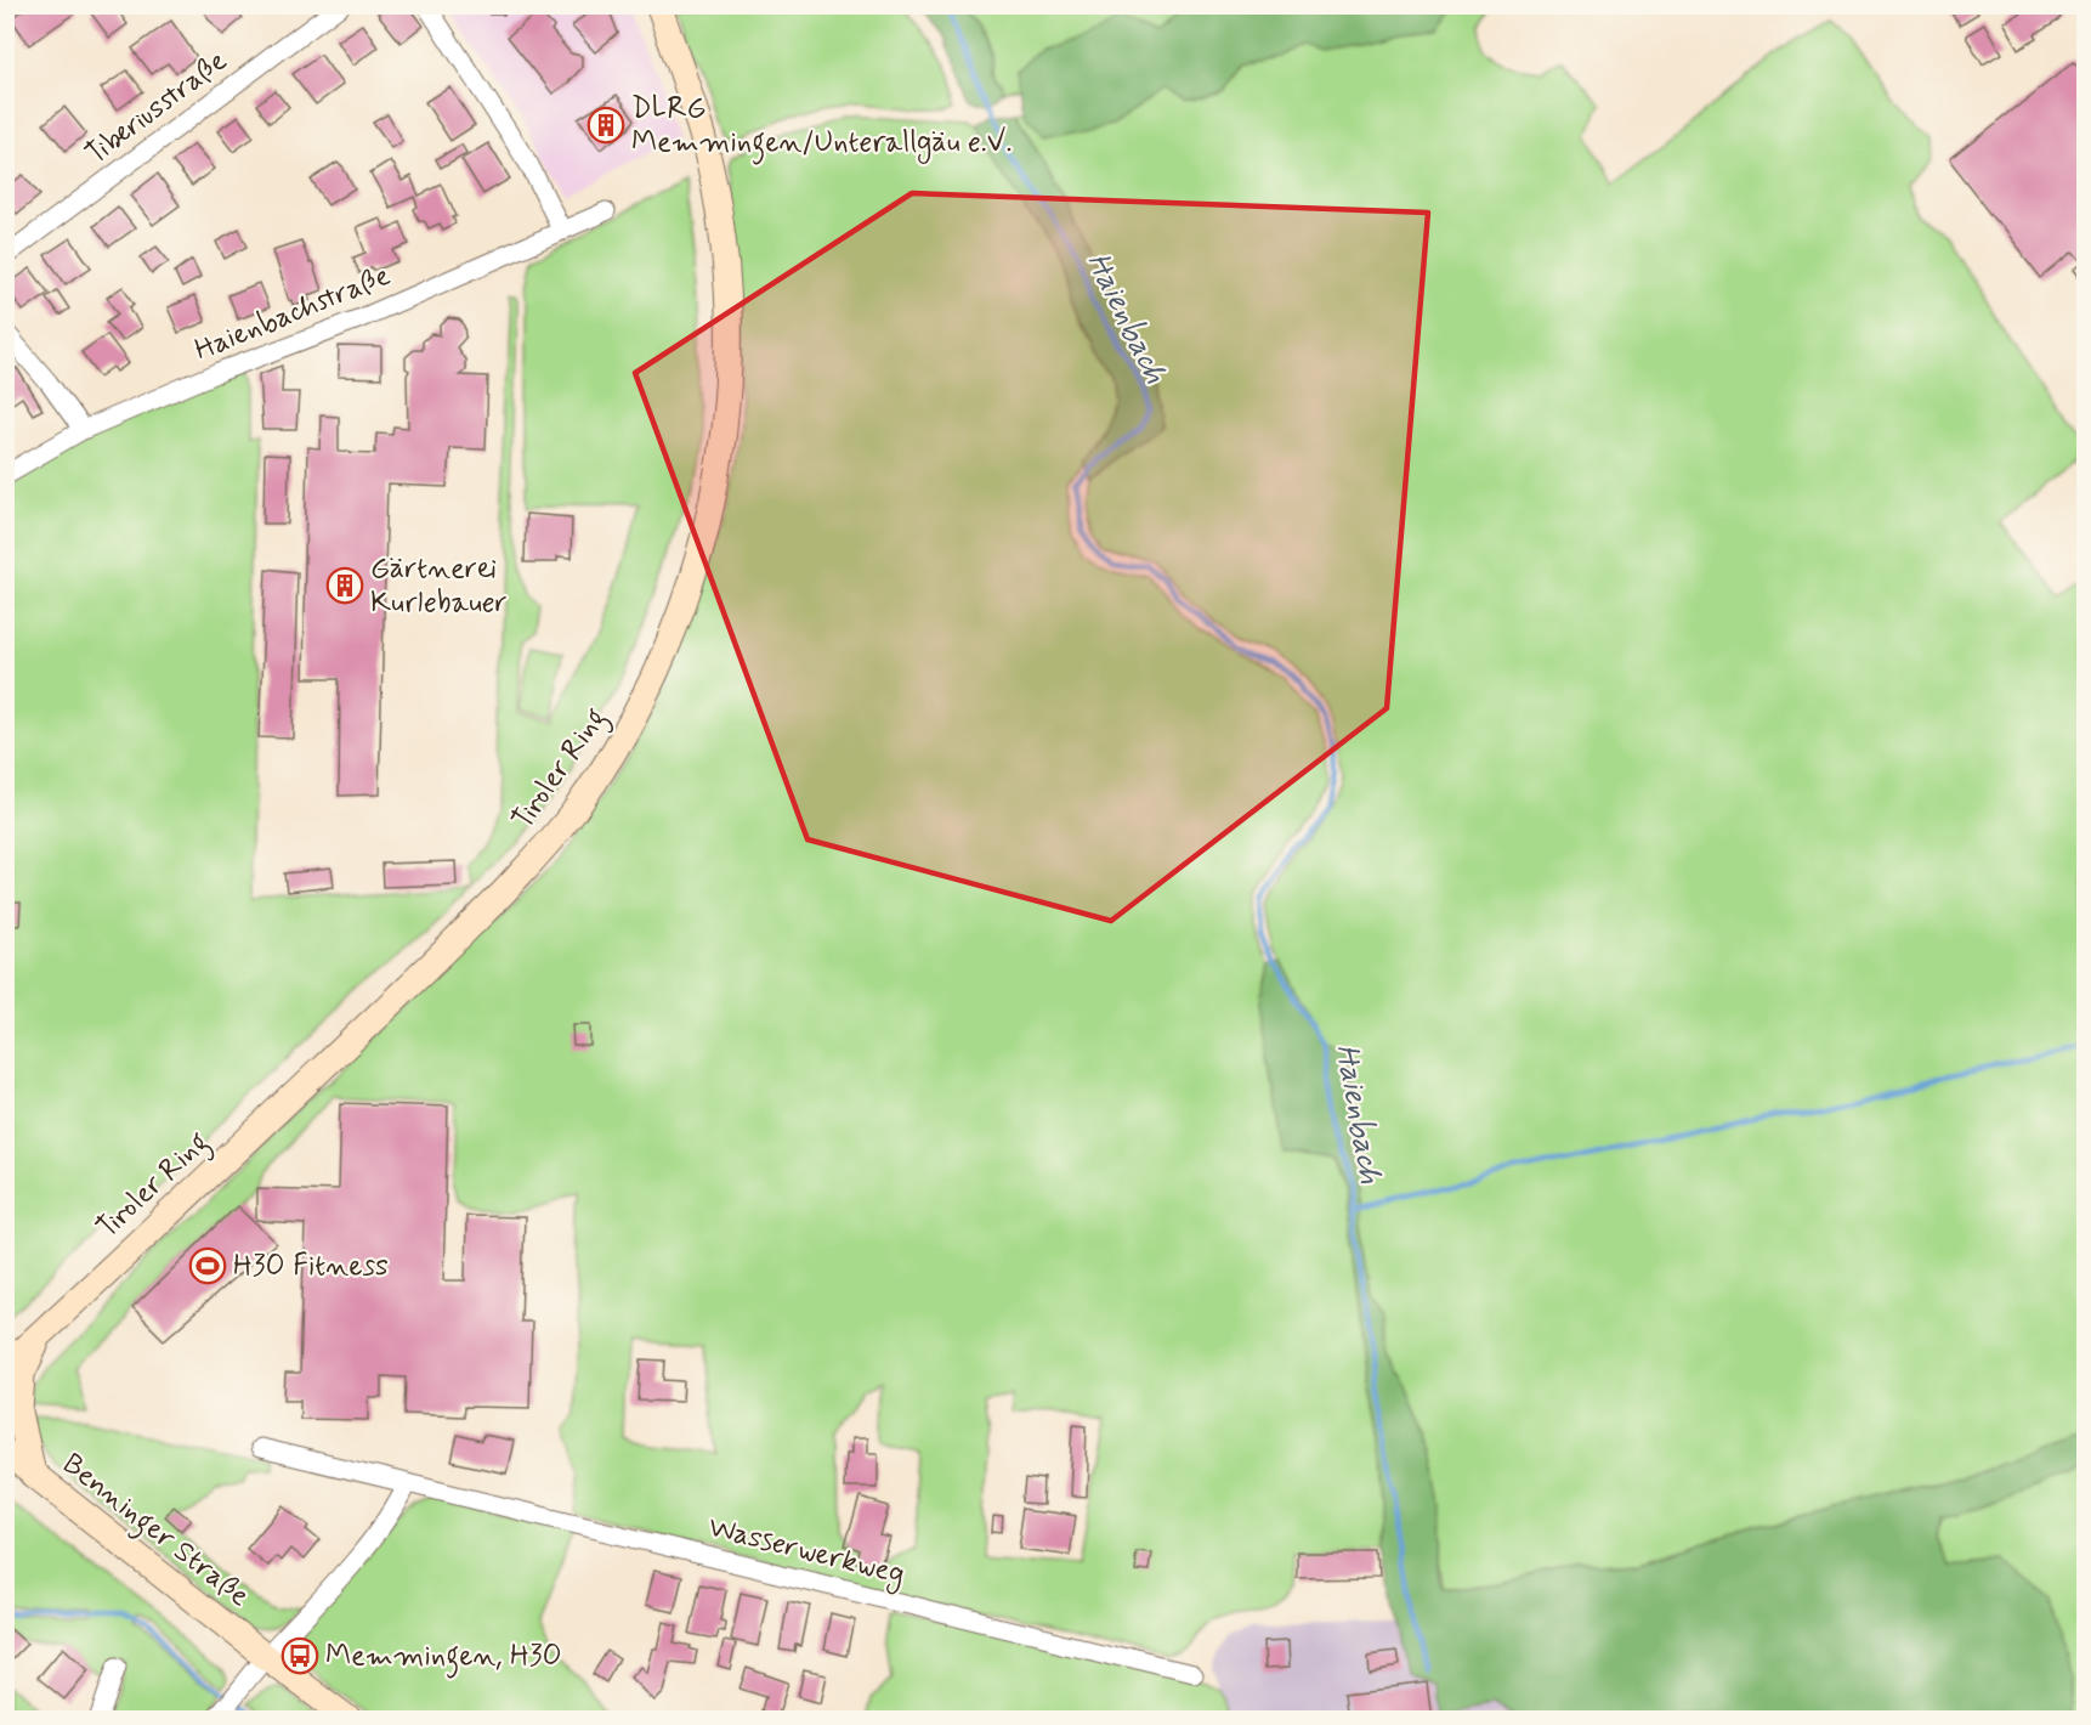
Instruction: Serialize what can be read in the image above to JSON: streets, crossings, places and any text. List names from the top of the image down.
{
  "streets": {
    "main road": ["Tiroler Ring", "Benninger Straße"],
    "street": ["Tiberiusstraße", "Haienbachstraße", "Wasserwerkweg"]
  },
  "water": ["Haienbach"],
  "places": {
    "building": ["DLRG Memmingen/Unterallgäu e.V.", "Gärtnerei Kurlebauer"],
    "sports": ["H3O Fitness"],
    "bus stop": ["Memmingen, H3O"]
  }
}
